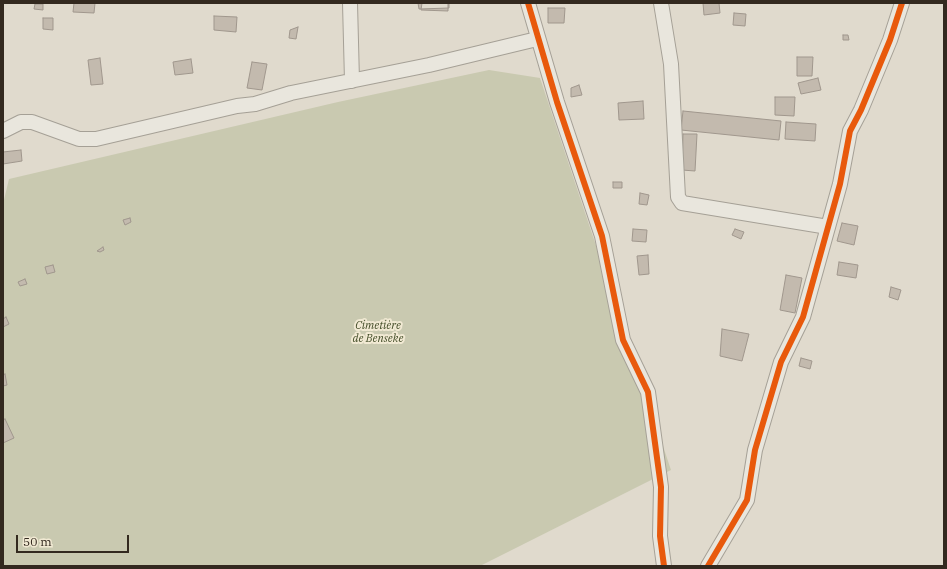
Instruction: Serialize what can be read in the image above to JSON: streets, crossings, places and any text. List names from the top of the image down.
{
  "parks": ["Cimetière de Benseke"],
  "scale_bar": "50 m"
}
